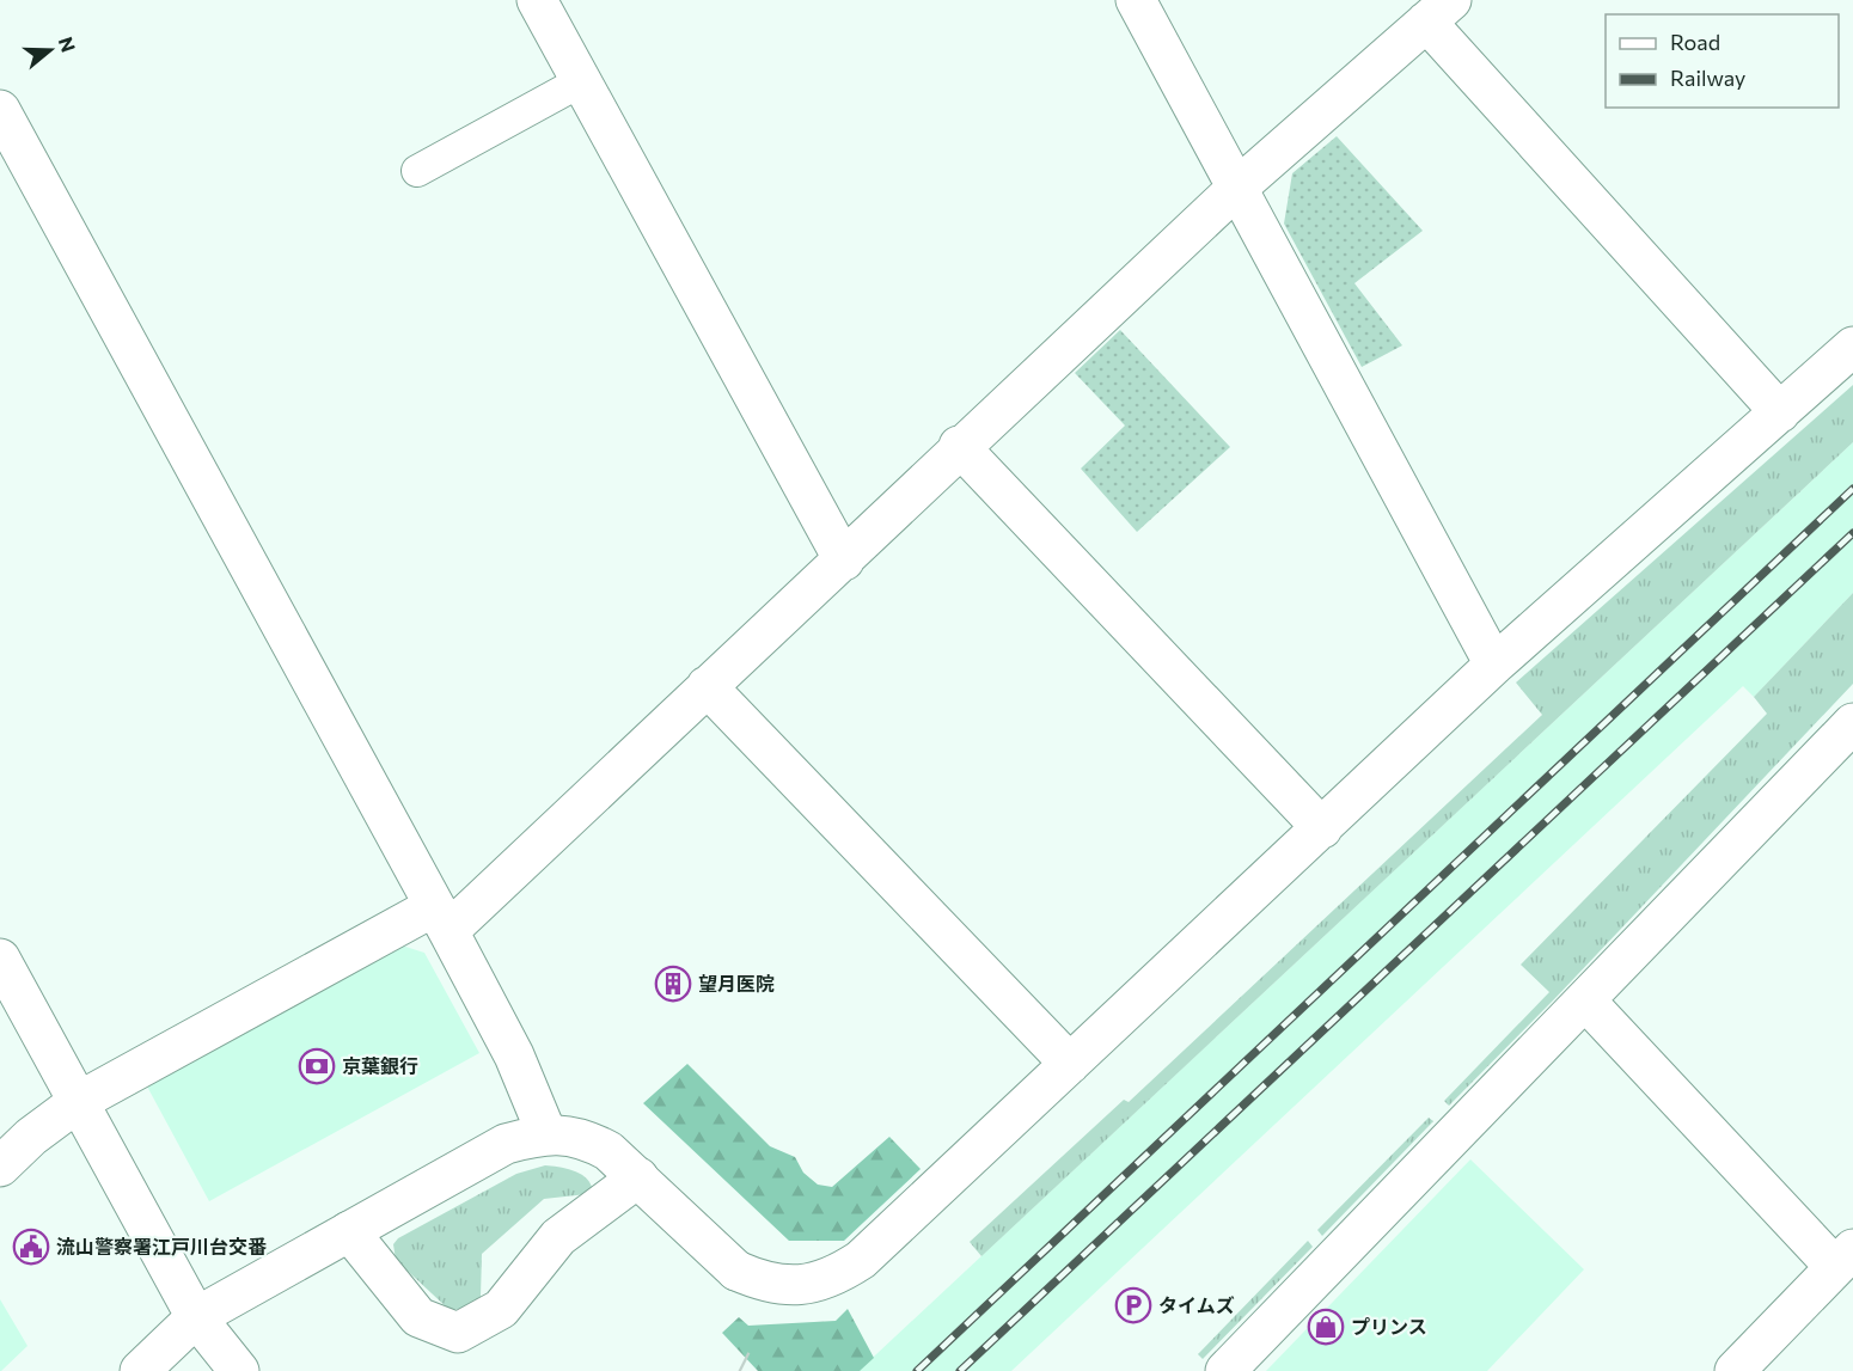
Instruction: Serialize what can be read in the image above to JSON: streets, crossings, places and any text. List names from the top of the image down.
{
  "places": {
    "building": ["望月医院"],
    "bank": ["京葉銀行"],
    "public building": ["流山警察署江戸川台交番"],
    "parking": ["タイムズ"],
    "shop": ["プリンス"]
  },
  "legend": ["Road", "Railway"],
  "north": "right"
}
